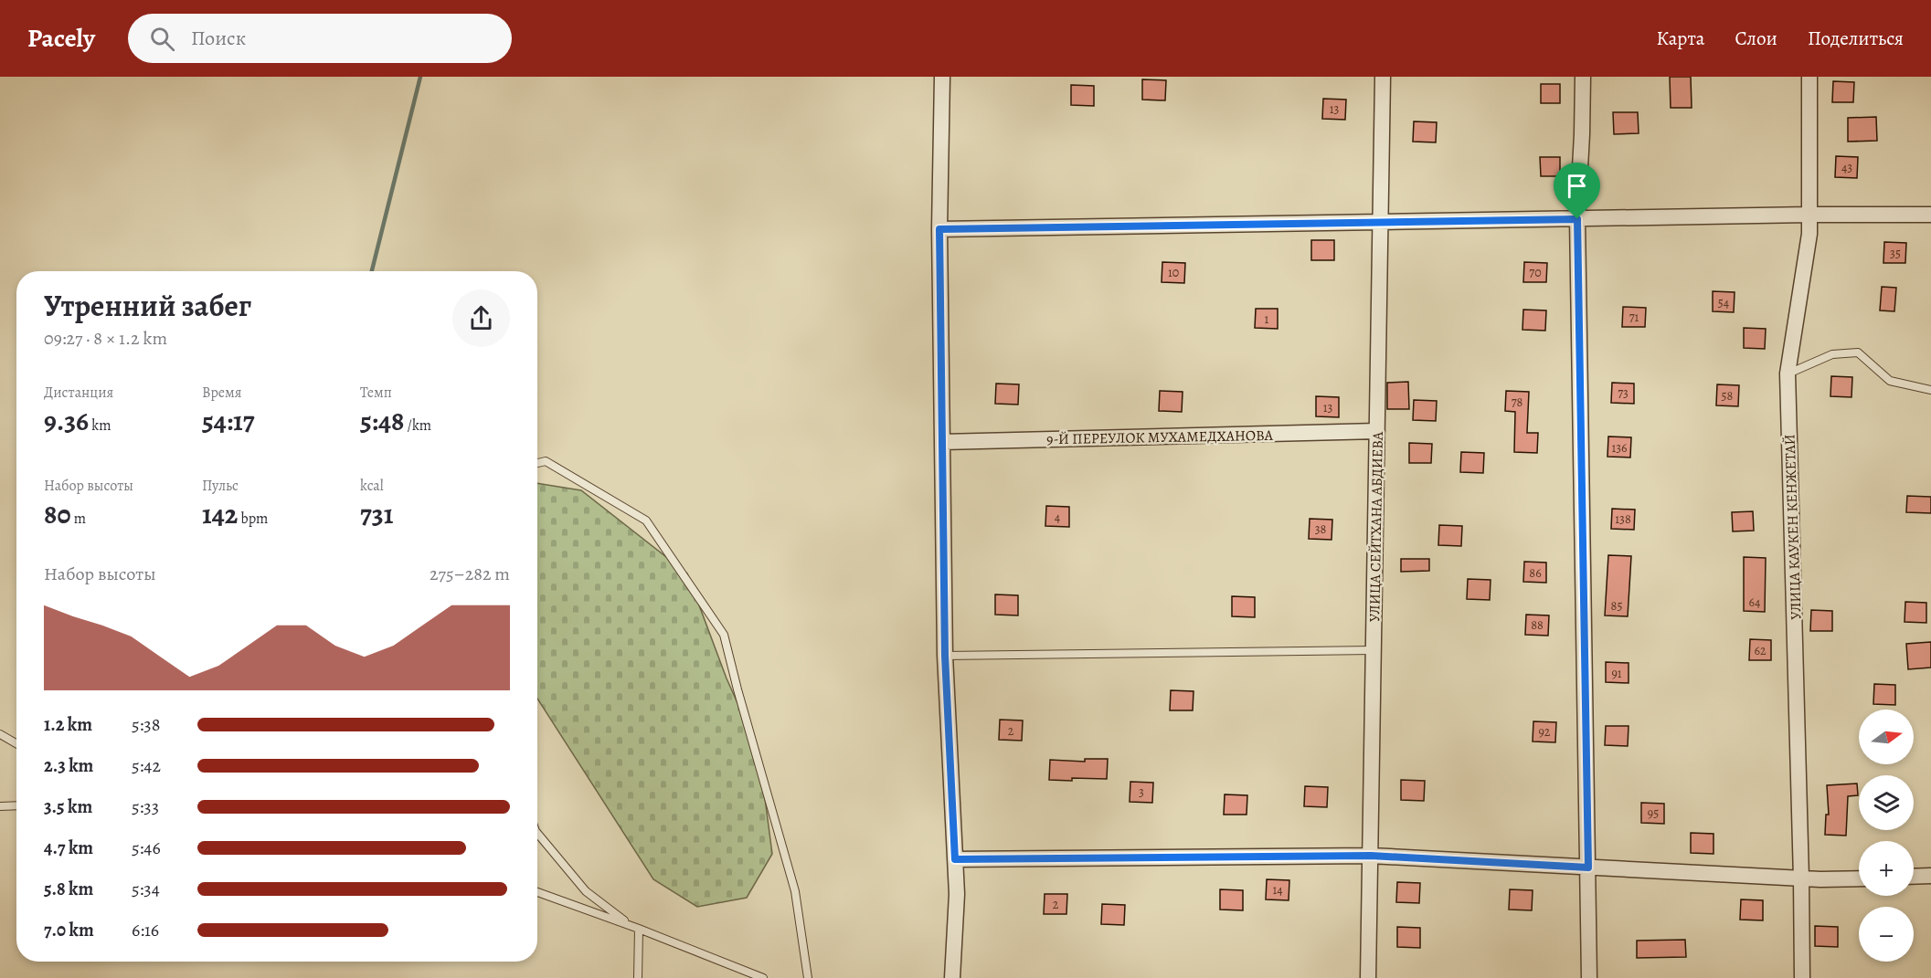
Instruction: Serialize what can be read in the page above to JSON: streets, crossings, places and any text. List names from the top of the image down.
{
  "streets": {
    "street": ["9-Й ПЕРЕУЛОК МУХАМЕДХАНОВА", "УЛИЦА СЕЙТХАНА АБДИЕВА", "УЛИЦА КАУКЕН КЕНЖЕТАЙ"]
  },
  "crossings": [
    ["9-Й ПЕРЕУЛОК МУХАМЕДХАНОВА", "УЛИЦА СЕЙТХАНА АБДИЕВА"]
  ],
  "house_numbers": [
    "13",
    "43",
    "35",
    "10",
    "70",
    "54",
    "71",
    "1",
    "73",
    "58",
    "78",
    "13",
    "136",
    "4",
    "138",
    "38",
    "86",
    "64",
    "85",
    "88",
    "62",
    "91",
    "2",
    "92",
    "3",
    "95",
    "14",
    "2"
  ],
  "north": "right",
  "page": {
    "header": "Pacely",
    "search": "Поиск",
    "nav": ["Карта", "Слои", "Поделиться"],
    "heading": ["Утренний забег", "09:27 · 8 × 1.2 km"],
    "stats": [
      ["Дистанция", "9.36 km"],
      ["Время", "54:17"],
      ["Темп", "5:48 /km"],
      ["Набор высоты", "80 m"],
      ["Пульс", "142 bpm"],
      ["kcal", "731"]
    ],
    "chart": ["Набор высоты", "275–282 m"],
    "list": [
      {
        "name": "1.2 km",
        "note": "5:38"
      },
      {
        "name": "2.3 km",
        "note": "5:42"
      },
      {
        "name": "3.5 km",
        "note": "5:33"
      },
      {
        "name": "4.7 km",
        "note": "5:46"
      },
      {
        "name": "5.8 km",
        "note": "5:34"
      },
      {
        "name": "7.0 km",
        "note": "6:16"
      }
    ],
    "map_buttons": ["+", "−"]
  }
}
